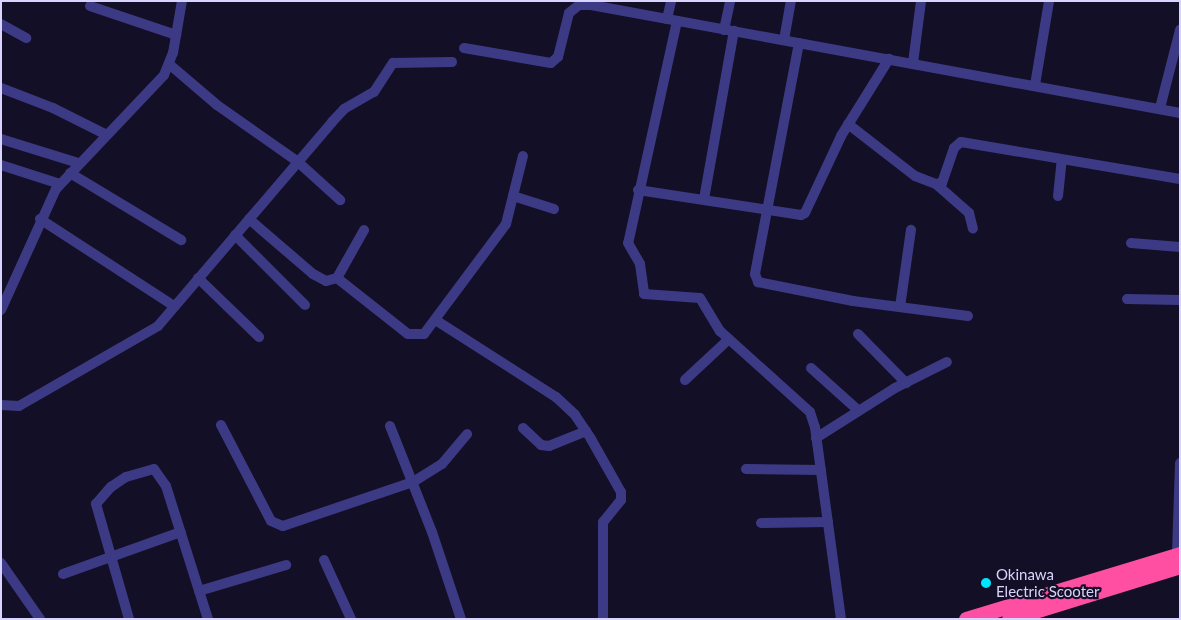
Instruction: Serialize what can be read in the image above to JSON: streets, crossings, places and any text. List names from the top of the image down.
{
  "places": ["Okinawa Electric Scooter"]
}
